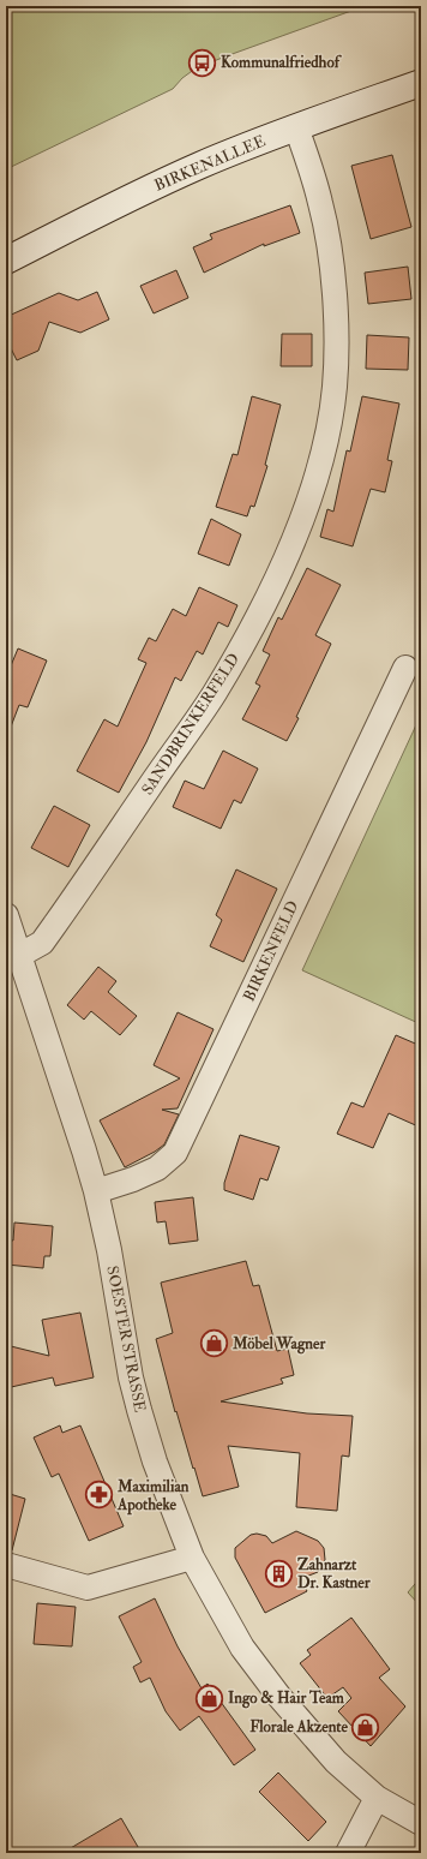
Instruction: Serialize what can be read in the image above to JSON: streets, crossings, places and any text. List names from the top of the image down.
{
  "streets": {
    "main road": ["BIRKENALLEE"],
    "street": ["SANDBRINKERFELD", "BIRKENFELD", "SOESTER STRASSE"]
  },
  "crossings": [
    ["BIRKENALLEE", "SANDBRINKERFELD"],
    ["SANDBRINKERFELD", "SOESTER STRASSE"],
    ["BIRKENFELD", "SOESTER STRASSE"]
  ],
  "places": {
    "bus stop": ["Kommunalfriedhof"],
    "shop": ["Möbel Wagner", "Ingo & Hair Team", "Florale Akzente"],
    "pharmacy": ["Maximilian Apotheke"],
    "building": ["Zahnarzt Dr. Kastner"]
  }
}
